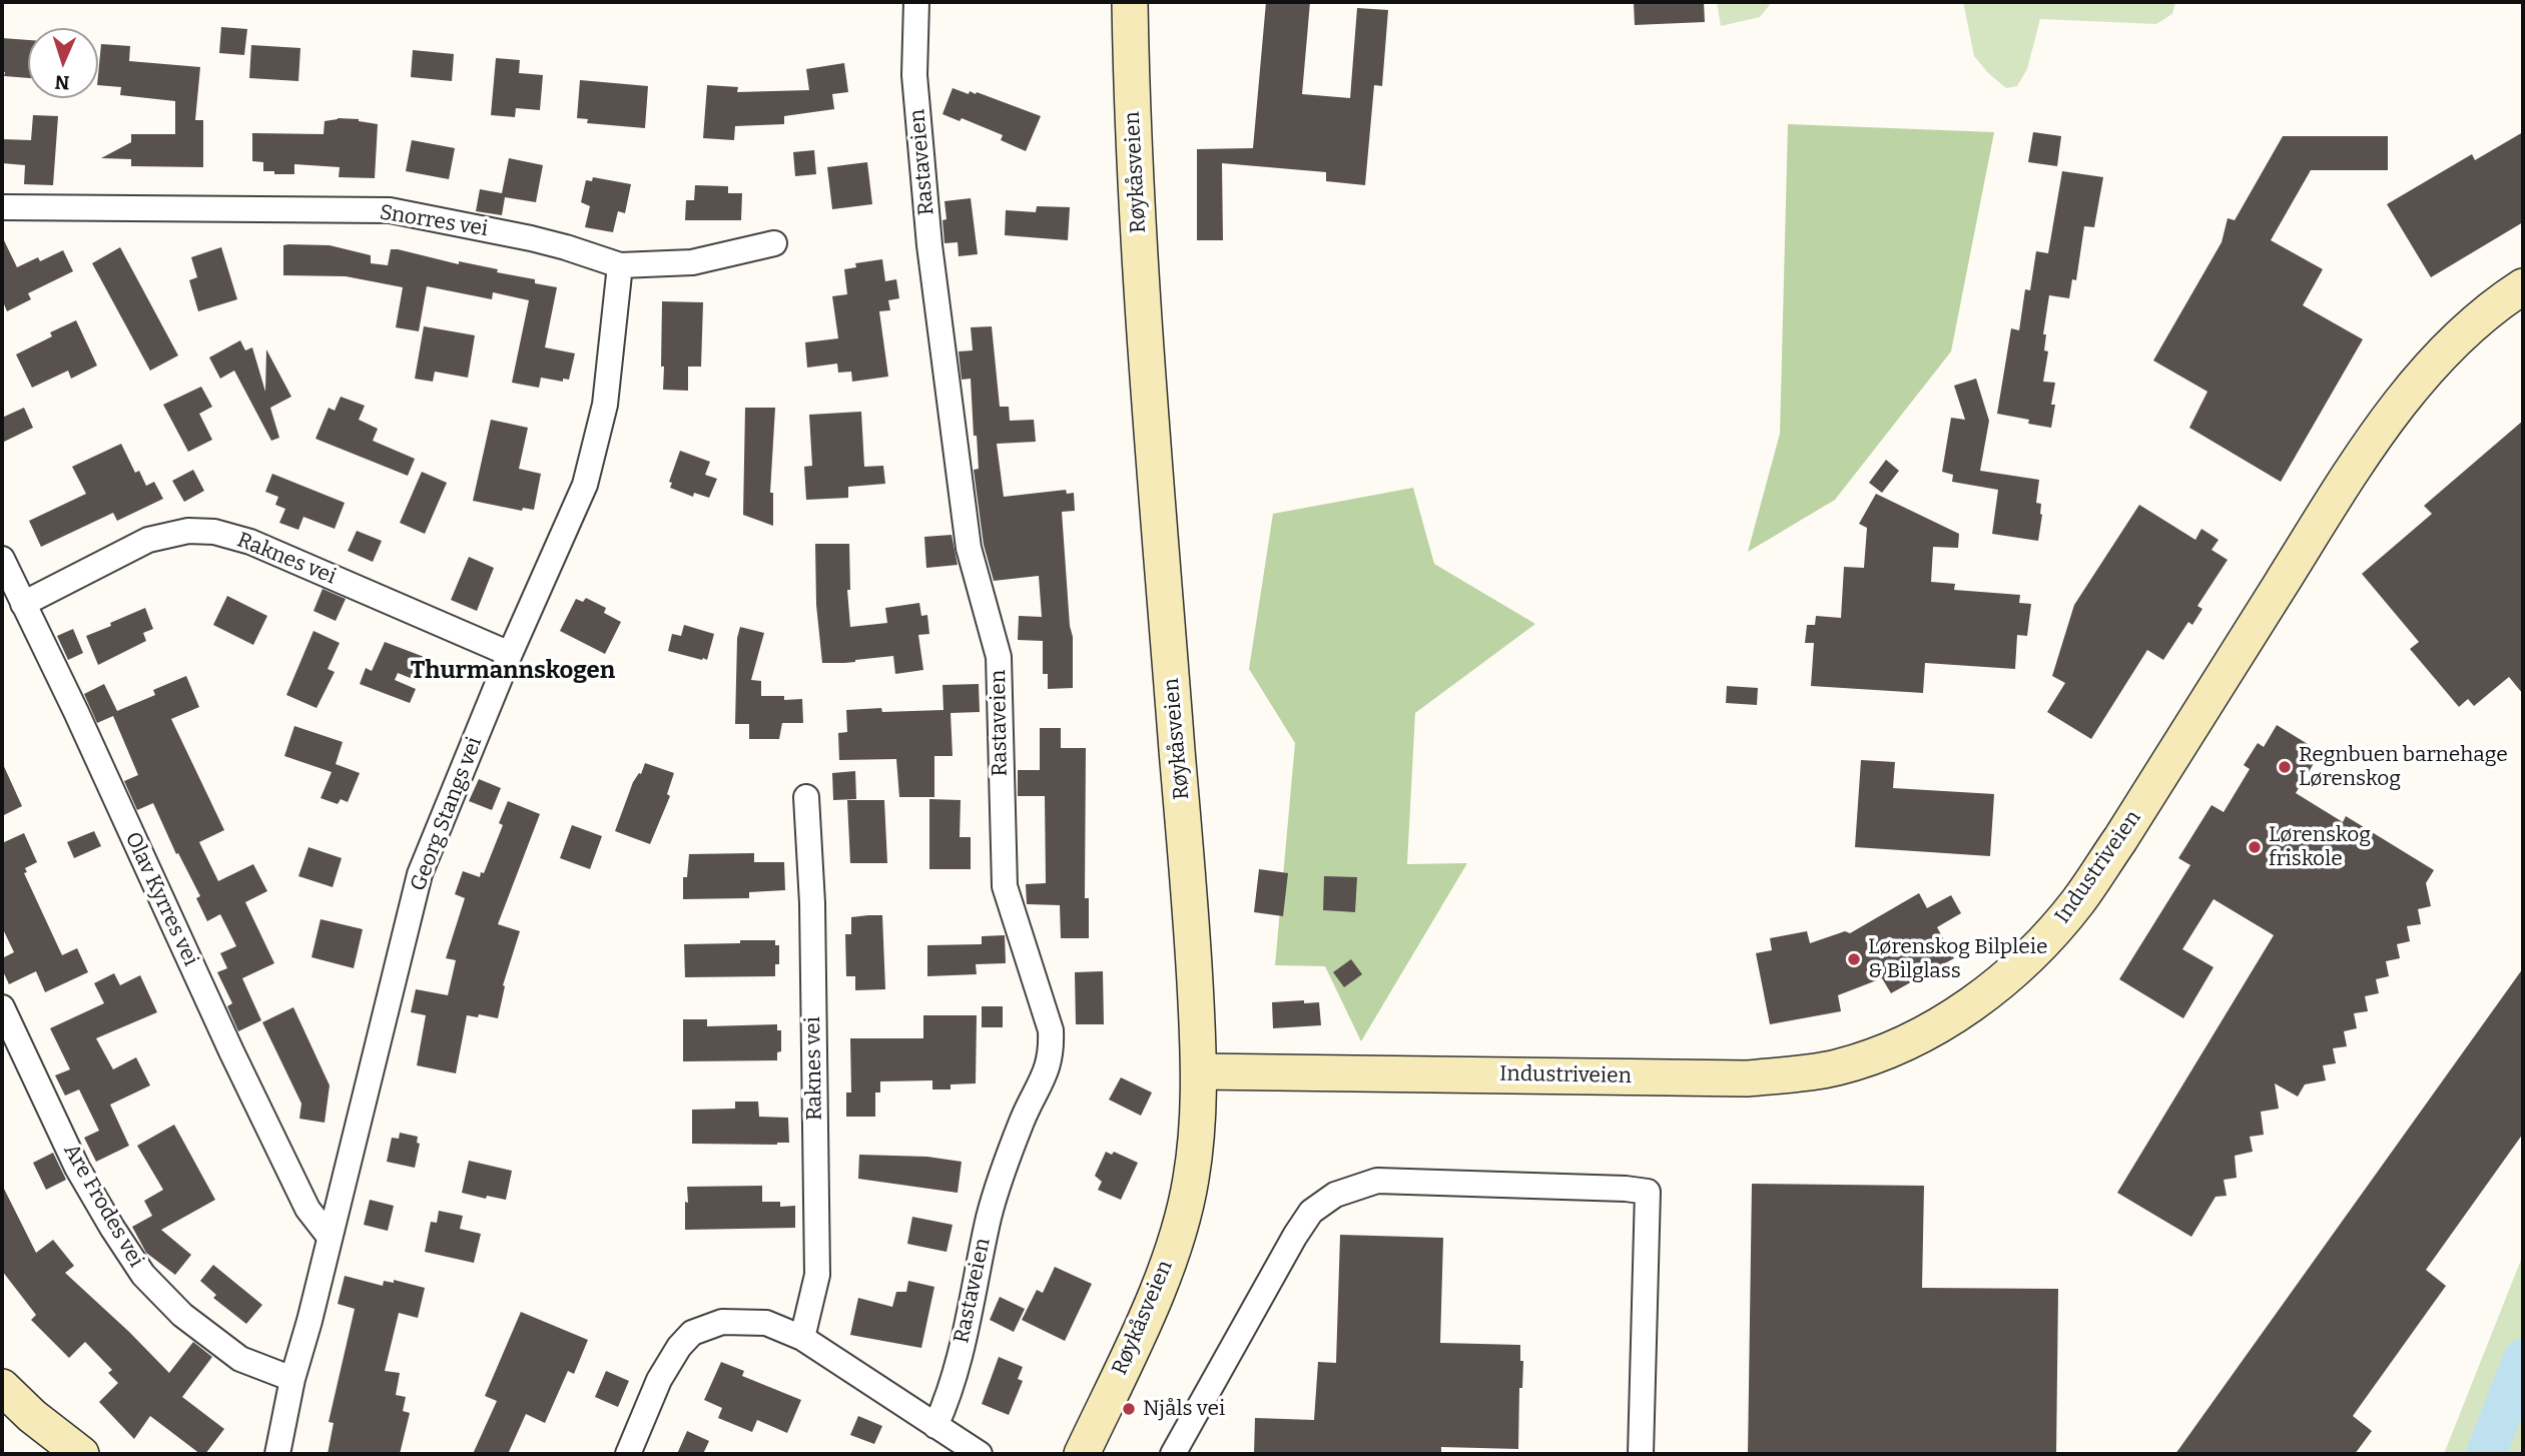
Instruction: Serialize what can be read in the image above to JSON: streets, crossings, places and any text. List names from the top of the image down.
{
  "streets": {
    "street": [
      "Rastaveien",
      "Røykåsveien",
      "Snorres vei",
      "Raknes vei",
      "Georg Stangs vei",
      "Industriveien",
      "Olav Kyrres vei",
      "Are Frodes vei"
    ]
  },
  "crossings": [
    ["Røykåsveien", "Industriveien"],
    ["Snorres vei", "Georg Stangs vei"],
    ["Raknes vei", "Georg Stangs vei"],
    ["Raknes vei", "Olav Kyrres vei"],
    ["Georg Stangs vei", "Olav Kyrres vei"],
    ["Georg Stangs vei", "Are Frodes vei"]
  ],
  "districts": ["Thurmannskogen"],
  "places": [
    "Regnbuen barnehage Lørenskog",
    "Lørenskog friskole",
    "Lørenskog Bilpleie & Bilglass",
    "Njåls vei"
  ],
  "north": "bottom"
}
